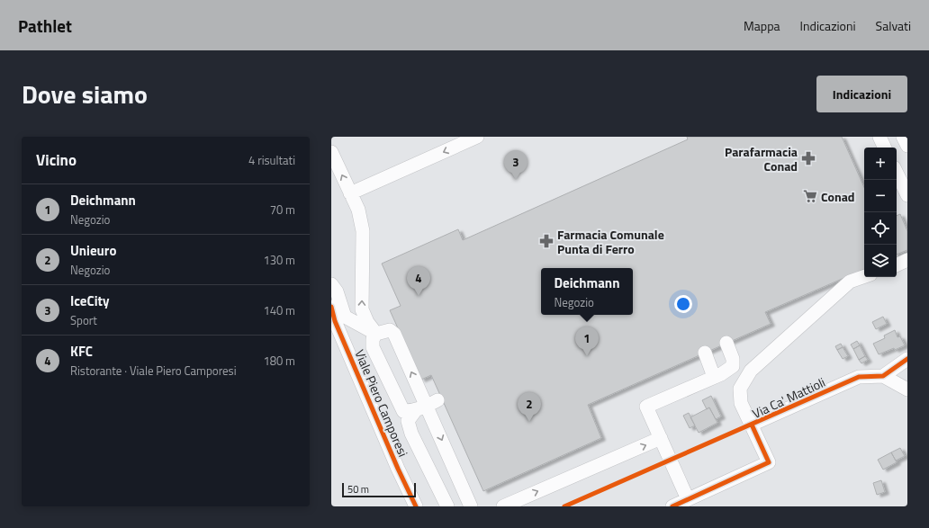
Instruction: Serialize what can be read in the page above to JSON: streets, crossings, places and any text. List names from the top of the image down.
{
  "streets": {
    "street": ["Via Ca' Mattioli", "Viale Piero Camporesi"]
  },
  "places": {
    "pharmacy": ["Parafarmacia Conad", "Farmacia Comunale Punta di Ferro"],
    "supermarket": ["Conad"]
  },
  "scale_bar": "50 m",
  "page": {
    "header": "Pathlet",
    "nav": ["Mappa", "Indicazioni", "Salvati"],
    "title": "Dove siamo",
    "buttons": "Indicazioni",
    "heading": ["Vicino", "4 risultati"],
    "map_buttons": ["+", "−"],
    "pins": [
      "3",
      "4",
      "1",
      "2"
    ],
    "list": [
      {
        "mark": "1",
        "name": "Deichmann",
        "note": "Negozio",
        "value": "70 m"
      },
      {
        "mark": "2",
        "name": "Unieuro",
        "note": "Negozio",
        "value": "130 m"
      },
      {
        "mark": "3",
        "name": "IceCity",
        "note": "Sport",
        "value": "140 m"
      },
      {
        "mark": "4",
        "name": "KFC",
        "note": "Ristorante · Viale Piero Camporesi",
        "value": "180 m"
      }
    ],
    "popup": ["Deichmann", "Negozio"],
    "scale": "50 m"
  }
}
